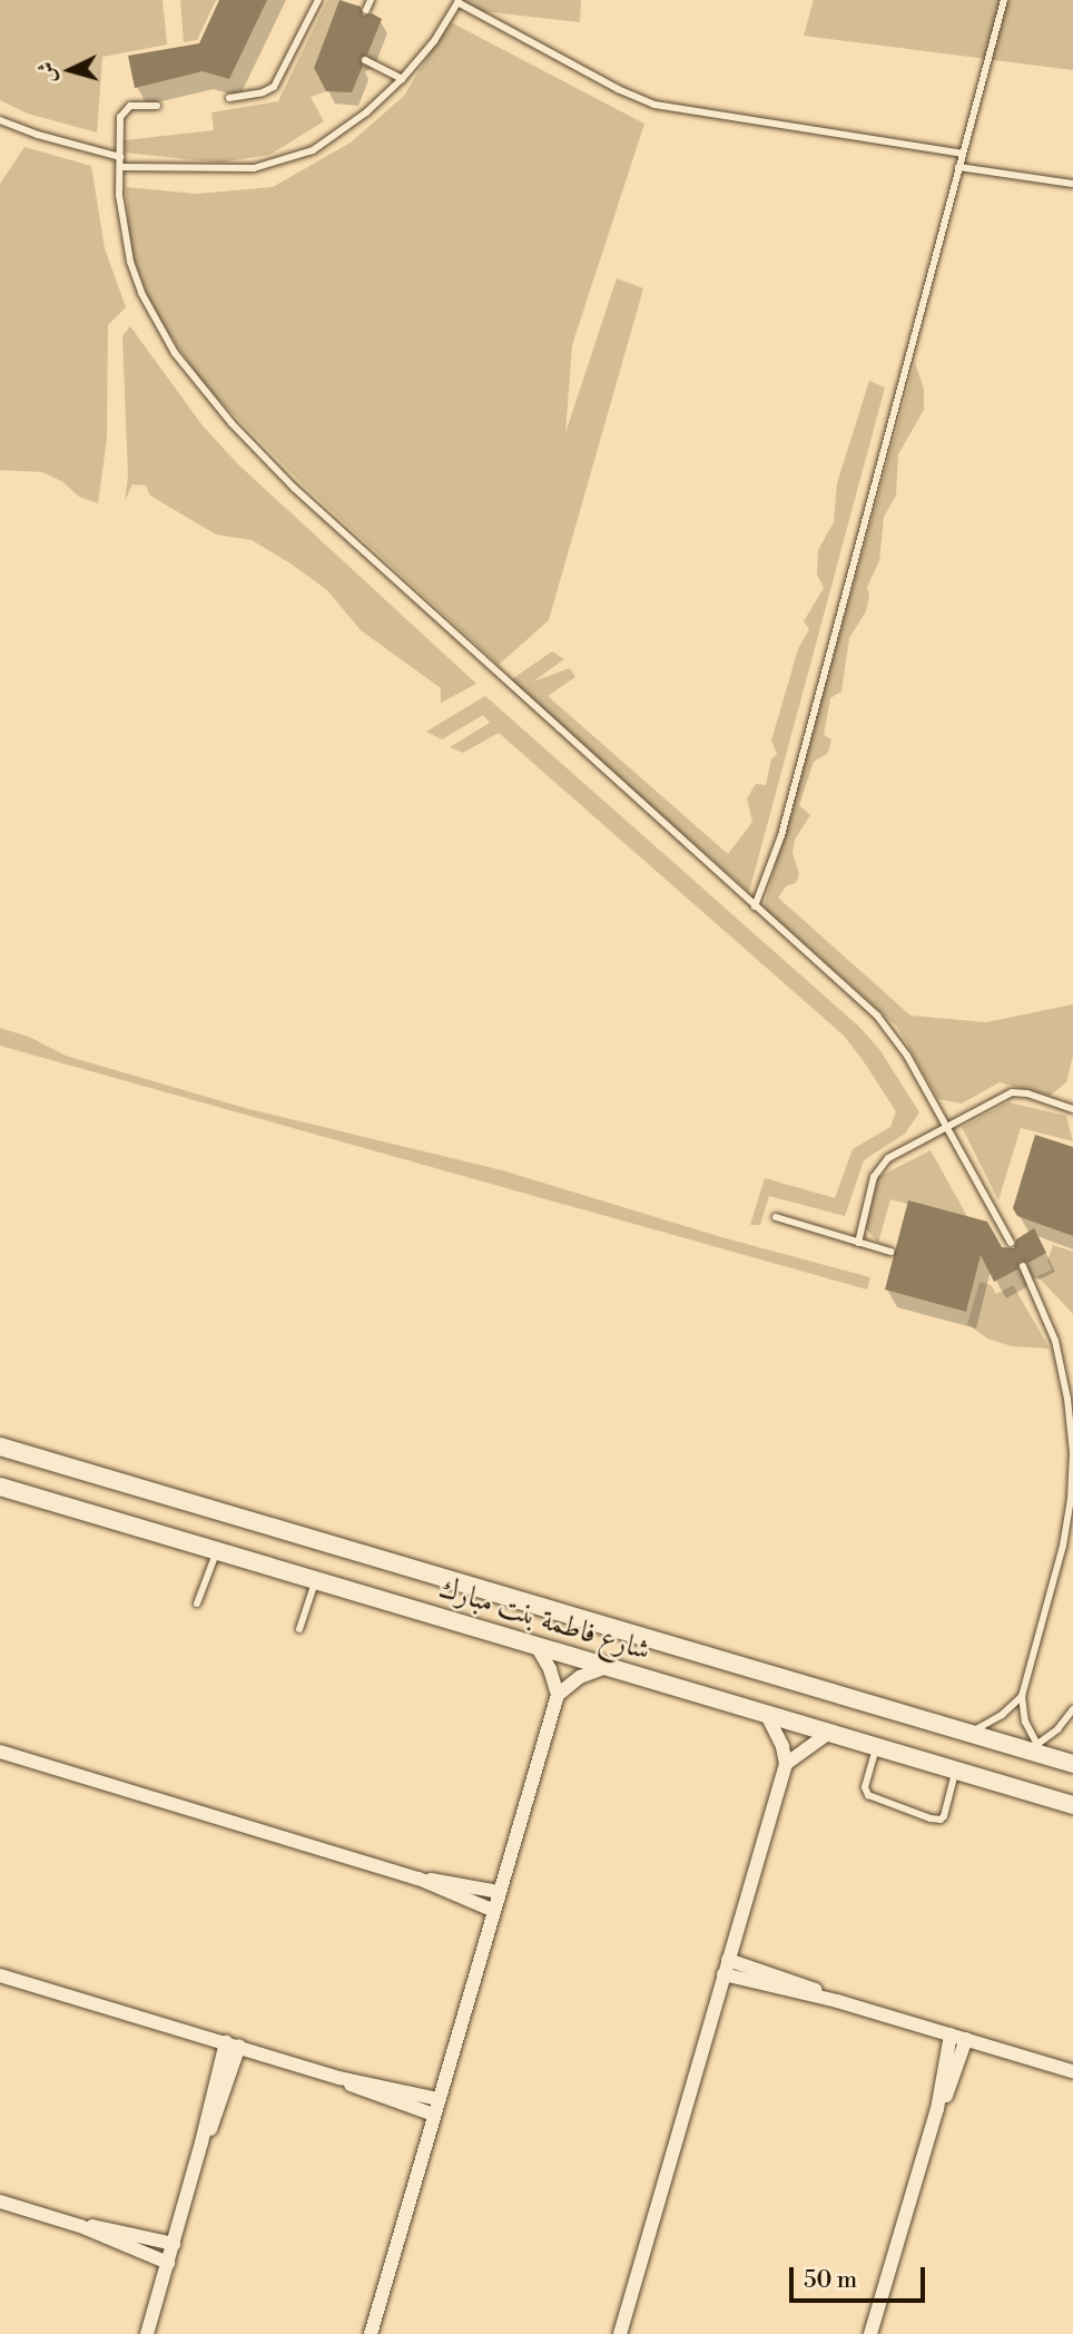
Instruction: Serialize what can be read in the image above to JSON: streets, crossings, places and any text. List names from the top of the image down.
{
  "streets": {
    "street": ["شارع فاطمة بنت مبارك"]
  },
  "scale_bar": "50 m",
  "north": "left"
}
